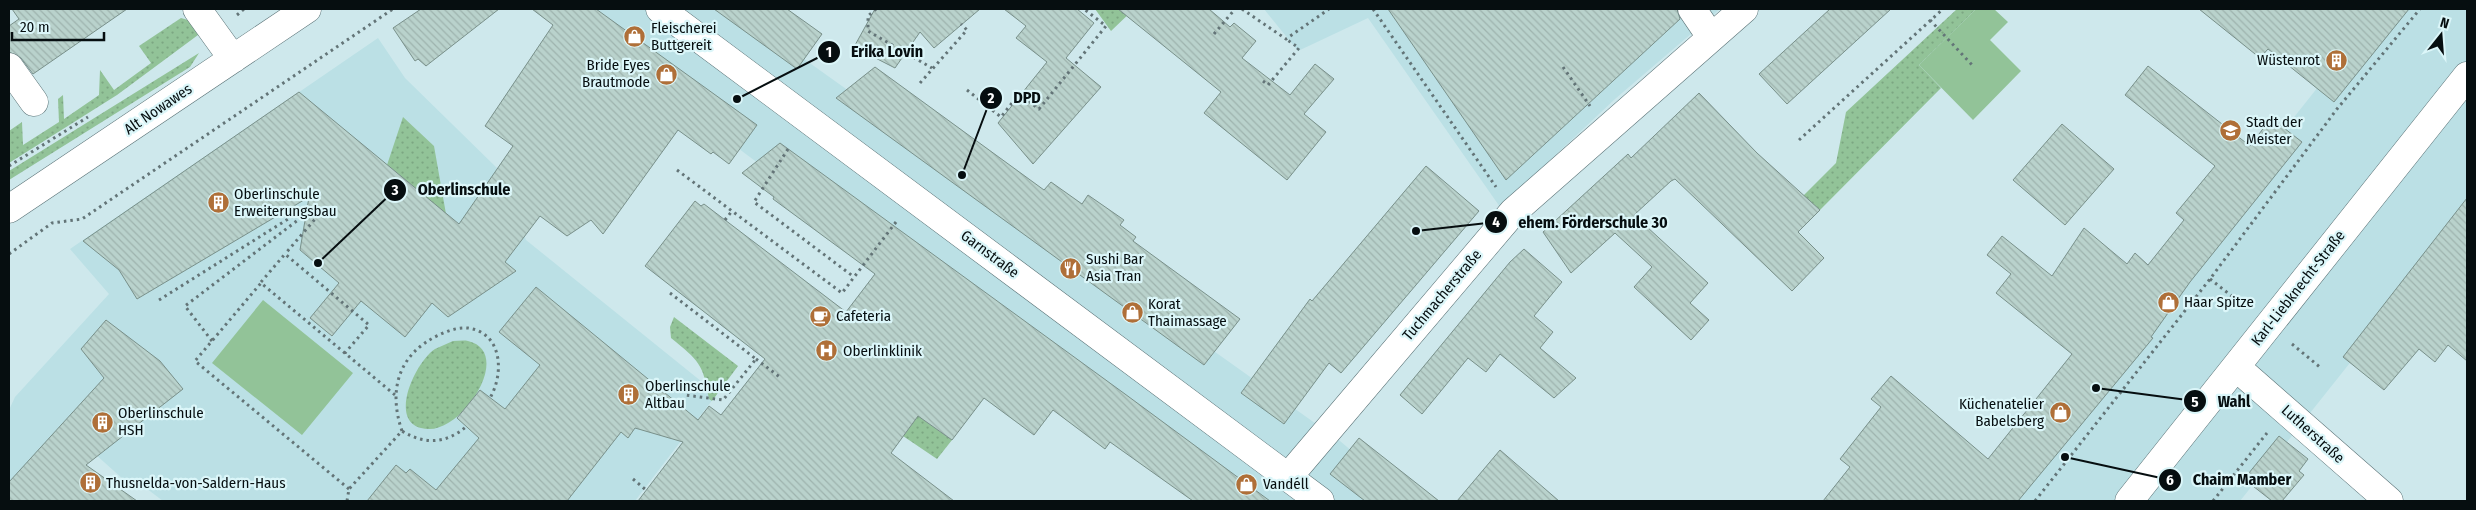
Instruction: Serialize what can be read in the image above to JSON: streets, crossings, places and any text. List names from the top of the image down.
{
  "streets": {
    "street": [
      "Alt Nowawes",
      "Garnstraße",
      "Karl-Liebknecht-Straße",
      "Tuchmacherstraße",
      "Lutherstraße"
    ]
  },
  "crossings": [
    ["Garnstraße", "Tuchmacherstraße"],
    ["Karl-Liebknecht-Straße", "Lutherstraße"]
  ],
  "places": {
    "shop": [
      "Fleischerei Buttgereit",
      "Bride Eyes Brautmode",
      "Haar Spitze",
      "Korat Thaimassage",
      "Küchenatelier Babelsberg",
      "Vandéll"
    ],
    "building": [
      "Wüstenrot",
      "Oberlinschule Erweiterungsbau",
      "Oberlinschule Altbau",
      "Oberlinschule HSH",
      "Thusnelda-von-Saldern-Haus"
    ],
    "other": [
      "Erika Lovin",
      "DPD",
      "ehem. Förderschule 30",
      "Oberlinschule",
      "Wahl",
      "Chaim Mamber"
    ],
    "school or university": ["Stadt der Meister"],
    "restaurant": ["Sushi Bar Asia Tran"],
    "cafe": ["Cafeteria"],
    "hospital": ["Oberlinklinik"]
  },
  "scale_bar": "20 m",
  "north": "top"
}
